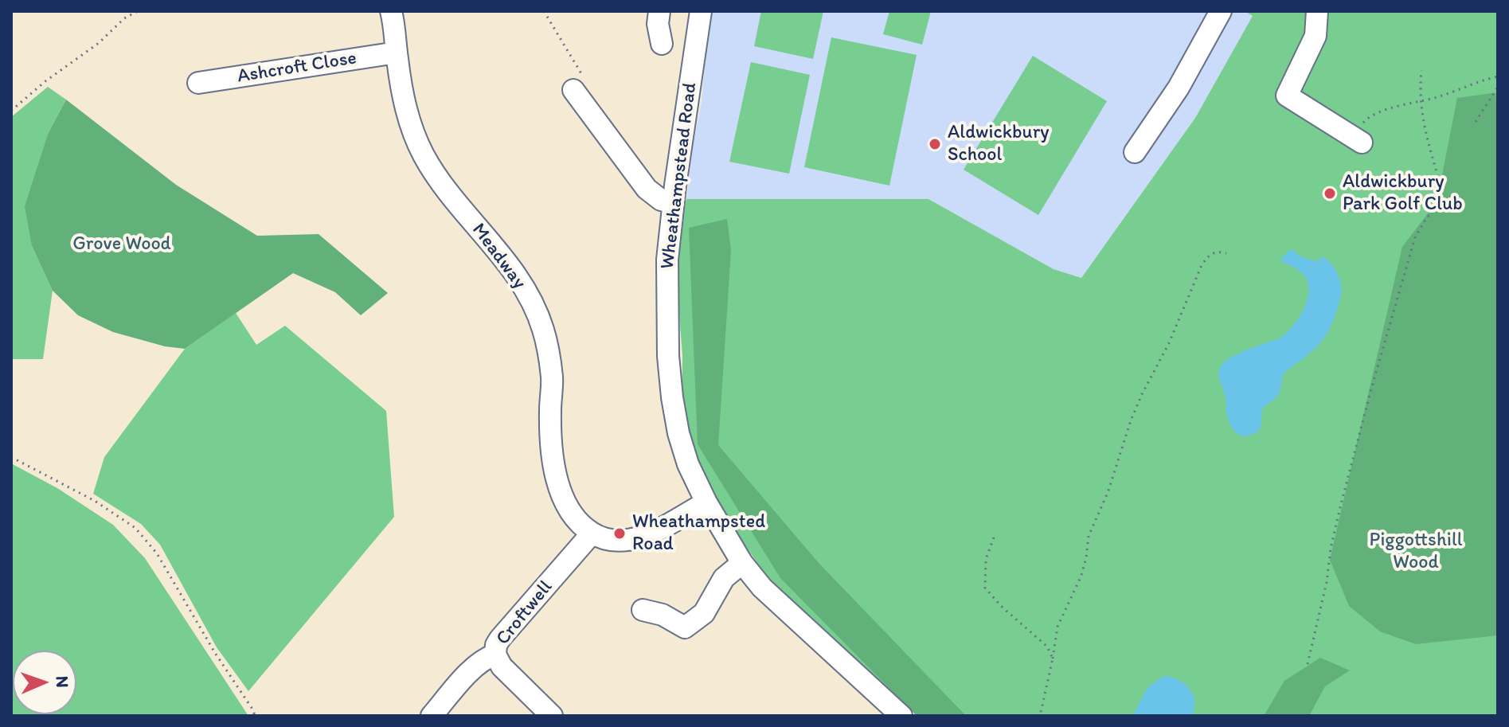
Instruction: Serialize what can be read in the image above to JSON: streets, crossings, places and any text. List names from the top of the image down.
{
  "streets": {
    "street": [
      "Ashcroft Close",
      "Wheathampstead Road",
      "Meadway",
      "Croftwell"
    ]
  },
  "crossings": [
    ["Ashcroft Close", "Meadway"],
    ["Meadway", "Croftwell"]
  ],
  "parks": ["Grove Wood", "Piggottshill Wood"],
  "places": ["Aldwickbury School", "Aldwickbury Park Golf Club", "Wheathampsted Road"],
  "north": "right"
}
